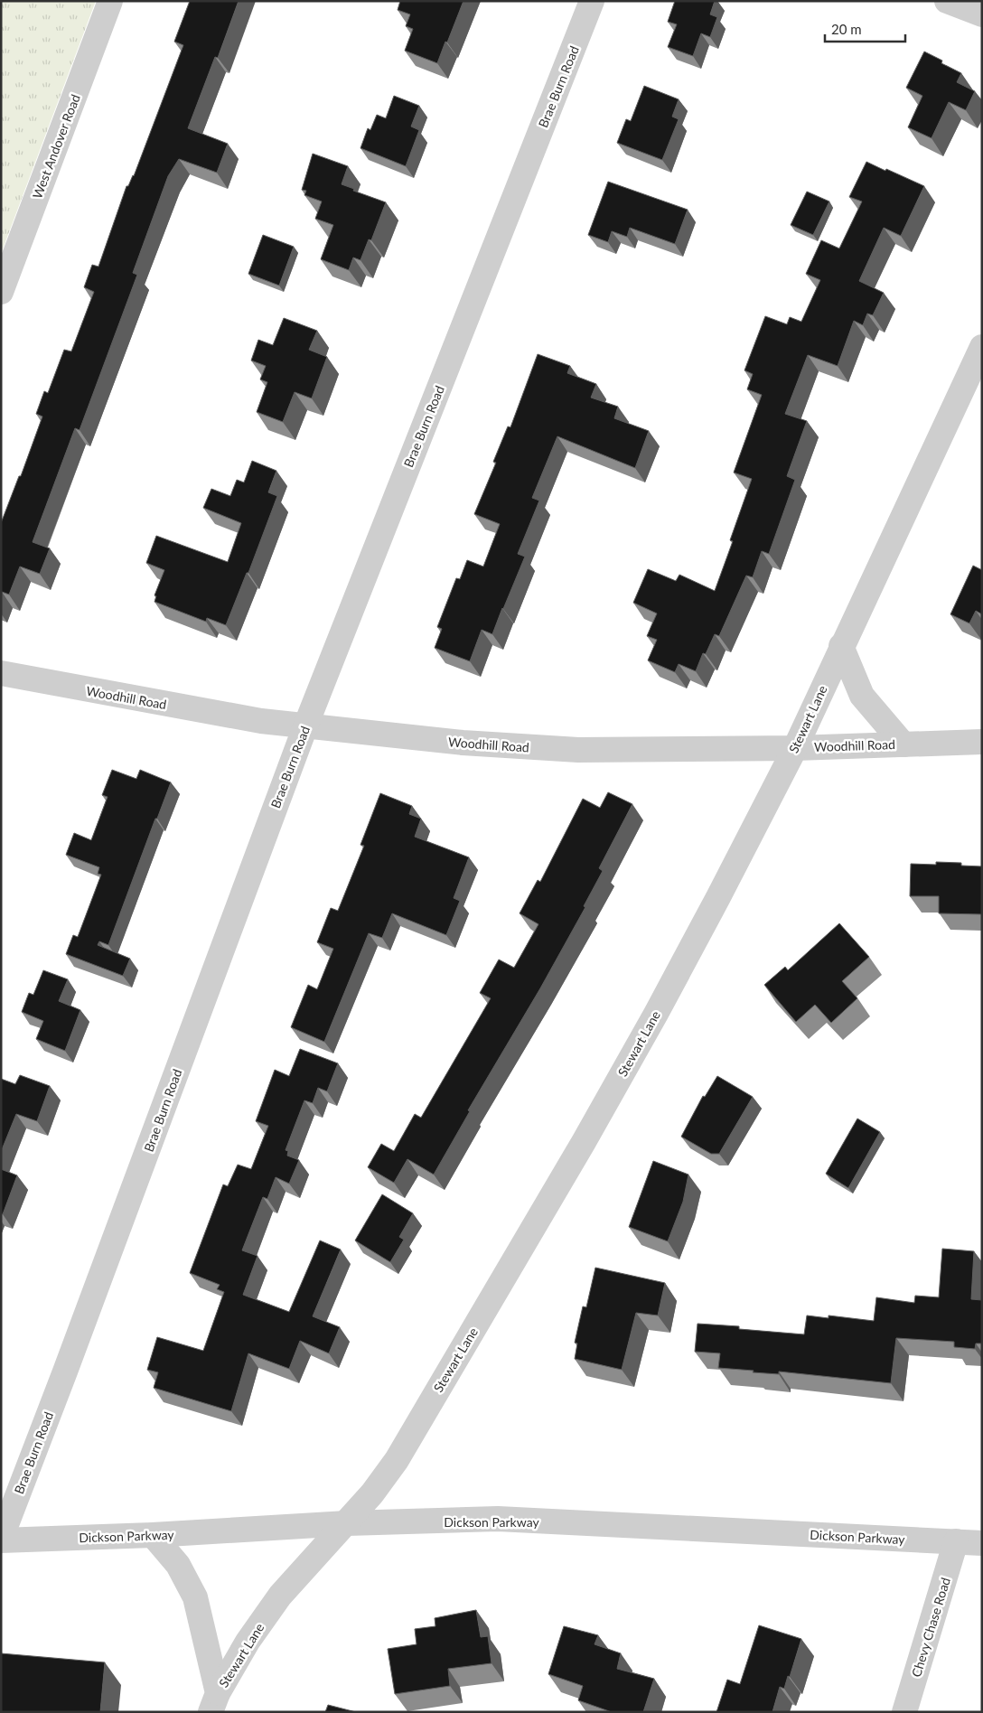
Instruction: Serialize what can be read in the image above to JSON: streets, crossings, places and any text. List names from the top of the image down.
{
  "streets": {
    "street": [
      "Brae Burn Road",
      "West Andover Road",
      "Woodhill Road",
      "Stewart Lane",
      "Dickson Parkway",
      "Chevy Chase Road"
    ]
  },
  "crossings": [
    ["Brae Burn Road", "Woodhill Road"],
    ["Brae Burn Road", "Dickson Parkway"],
    ["Woodhill Road", "Stewart Lane"],
    ["Stewart Lane", "Dickson Parkway"],
    ["Dickson Parkway", "Chevy Chase Road"]
  ],
  "scale_bar": "20 m"
}
